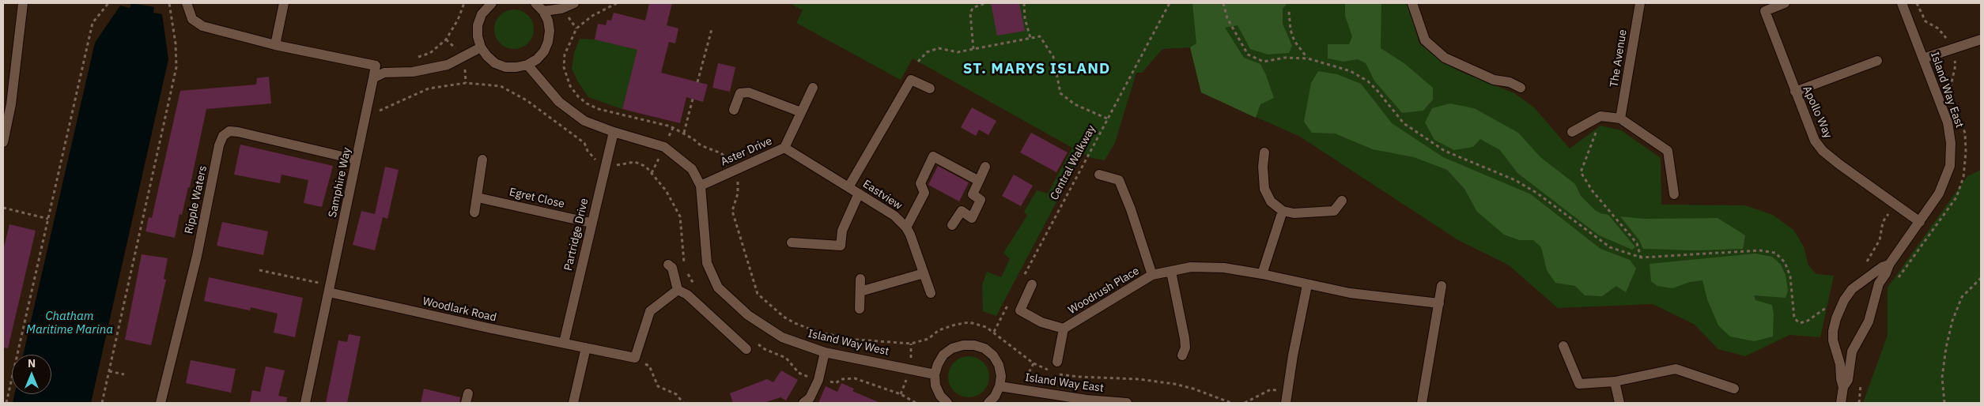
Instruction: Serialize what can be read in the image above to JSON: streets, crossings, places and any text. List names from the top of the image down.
{
  "streets": {
    "street": [
      "The Avenue",
      "Island Way East",
      "Apollo Way",
      "Aster Drive",
      "Samphire Way",
      "Eastview",
      "Egret Close",
      "Ripple Waters",
      "Partridge Drive",
      "Woodrush Place",
      "Woodlark Road",
      "Island Way West"
    ],
    "path": ["Central Walkway"]
  },
  "crossings": [
    ["Island Way East", "Apollo Way"],
    ["Aster Drive", "Eastview"],
    ["Aster Drive", "Island Way West"],
    ["Samphire Way", "Ripple Waters"],
    ["Samphire Way", "Woodlark Road"],
    ["Egret Close", "Partridge Drive"],
    ["Partridge Drive", "Woodlark Road"],
    ["Partridge Drive", "Island Way West"]
  ],
  "districts": ["ST. MARYS ISLAND"],
  "water": ["Chatham Maritime Marina"],
  "north": "top"
}
